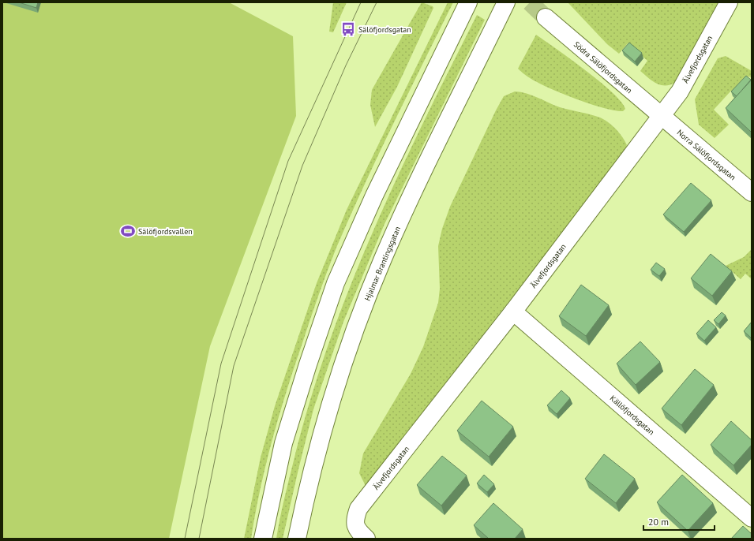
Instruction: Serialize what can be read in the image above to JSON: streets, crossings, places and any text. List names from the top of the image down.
{
  "streets": {
    "street": [
      "Älvefjordsgatan",
      "Södra Sälöfjordsgatan",
      "Norra Sälöfjordsgatan",
      "Hjalmar Brantingsgatan",
      "Källöfjordsgatan"
    ]
  },
  "crossings": [
    ["Älvefjordsgatan", "Södra Sälöfjordsgatan"],
    ["Älvefjordsgatan", "Norra Sälöfjordsgatan"],
    ["Älvefjordsgatan", "Källöfjordsgatan"],
    ["Södra Sälöfjordsgatan", "Norra Sälöfjordsgatan"]
  ],
  "places": {
    "bus stop": ["Sälöfjordsgatan"],
    "sports": ["Sälöfjordsvallen"]
  },
  "scale_bar": "20 m"
}
